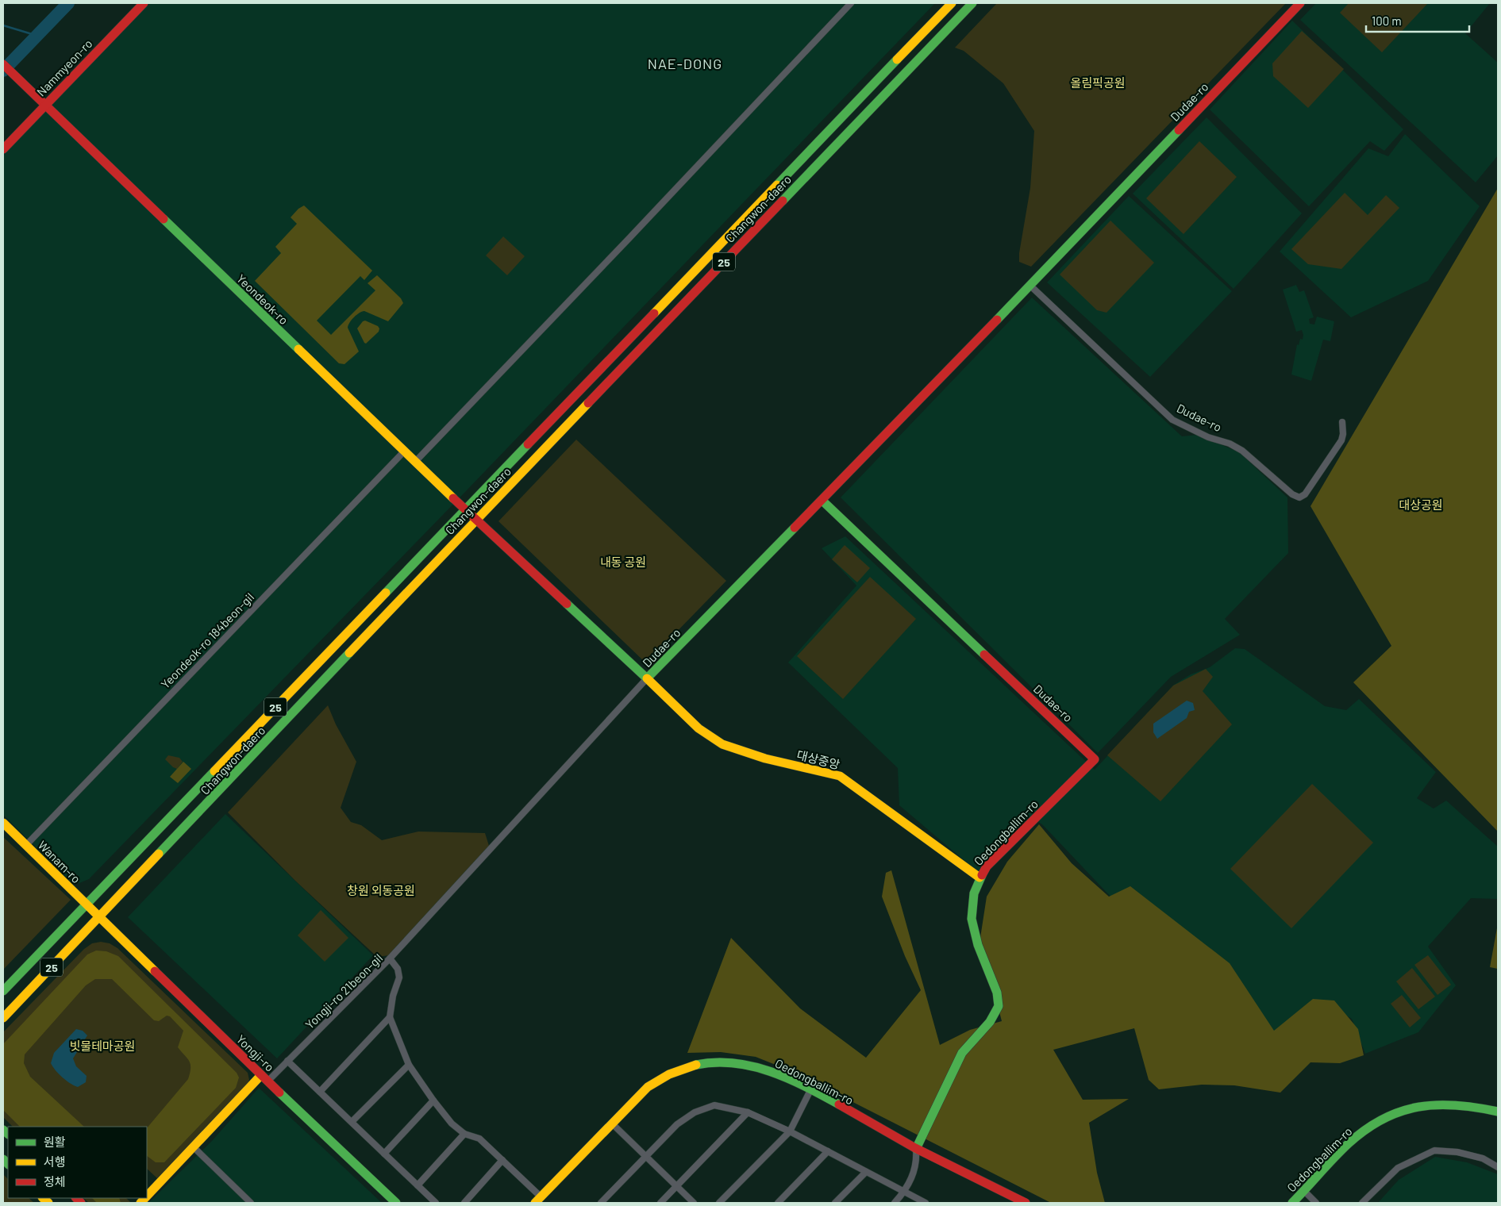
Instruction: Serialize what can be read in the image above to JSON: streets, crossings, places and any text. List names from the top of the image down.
{
  "streets": {
    "main road": [
      "Nammyeon-ro",
      "Dudae-ro",
      "Changwon-daero",
      "25",
      "Yeondeok-ro",
      "대상중앙",
      "Oedongballim-ro",
      "Wanam-ro",
      "Yongji-ro"
    ],
    "street": ["Yeondeok-ro 184beon-gil", "Yongji-ro 21beon-gil"]
  },
  "crossings": [
    ["Nammyeon-ro", "Yeondeok-ro"],
    ["Dudae-ro", "Changwon-daero"],
    ["Dudae-ro", "Yeondeok-ro"],
    ["Dudae-ro", "대상중앙"],
    ["Dudae-ro", "Oedongballim-ro"],
    ["Changwon-daero", "Yeondeok-ro"],
    ["Changwon-daero", "Wanam-ro"],
    ["Changwon-daero", "Yongji-ro"],
    ["Yeondeok-ro", "Yeondeok-ro 184beon-gil"],
    ["Yeondeok-ro 184beon-gil", "Wanam-ro"],
    ["대상중앙", "Oedongballim-ro"],
    ["Wanam-ro", "Yongji-ro"],
    ["Yongji-ro 21beon-gil", "Yongji-ro"]
  ],
  "districts": ["NAE-DONG"],
  "parks": [
    "올림픽공원",
    "대상공원",
    "내동 공원",
    "창원 외동공원",
    "빗물테마공원"
  ],
  "legend": ["원활", "서행", "정체"],
  "scale_bar": "100 m"
}
